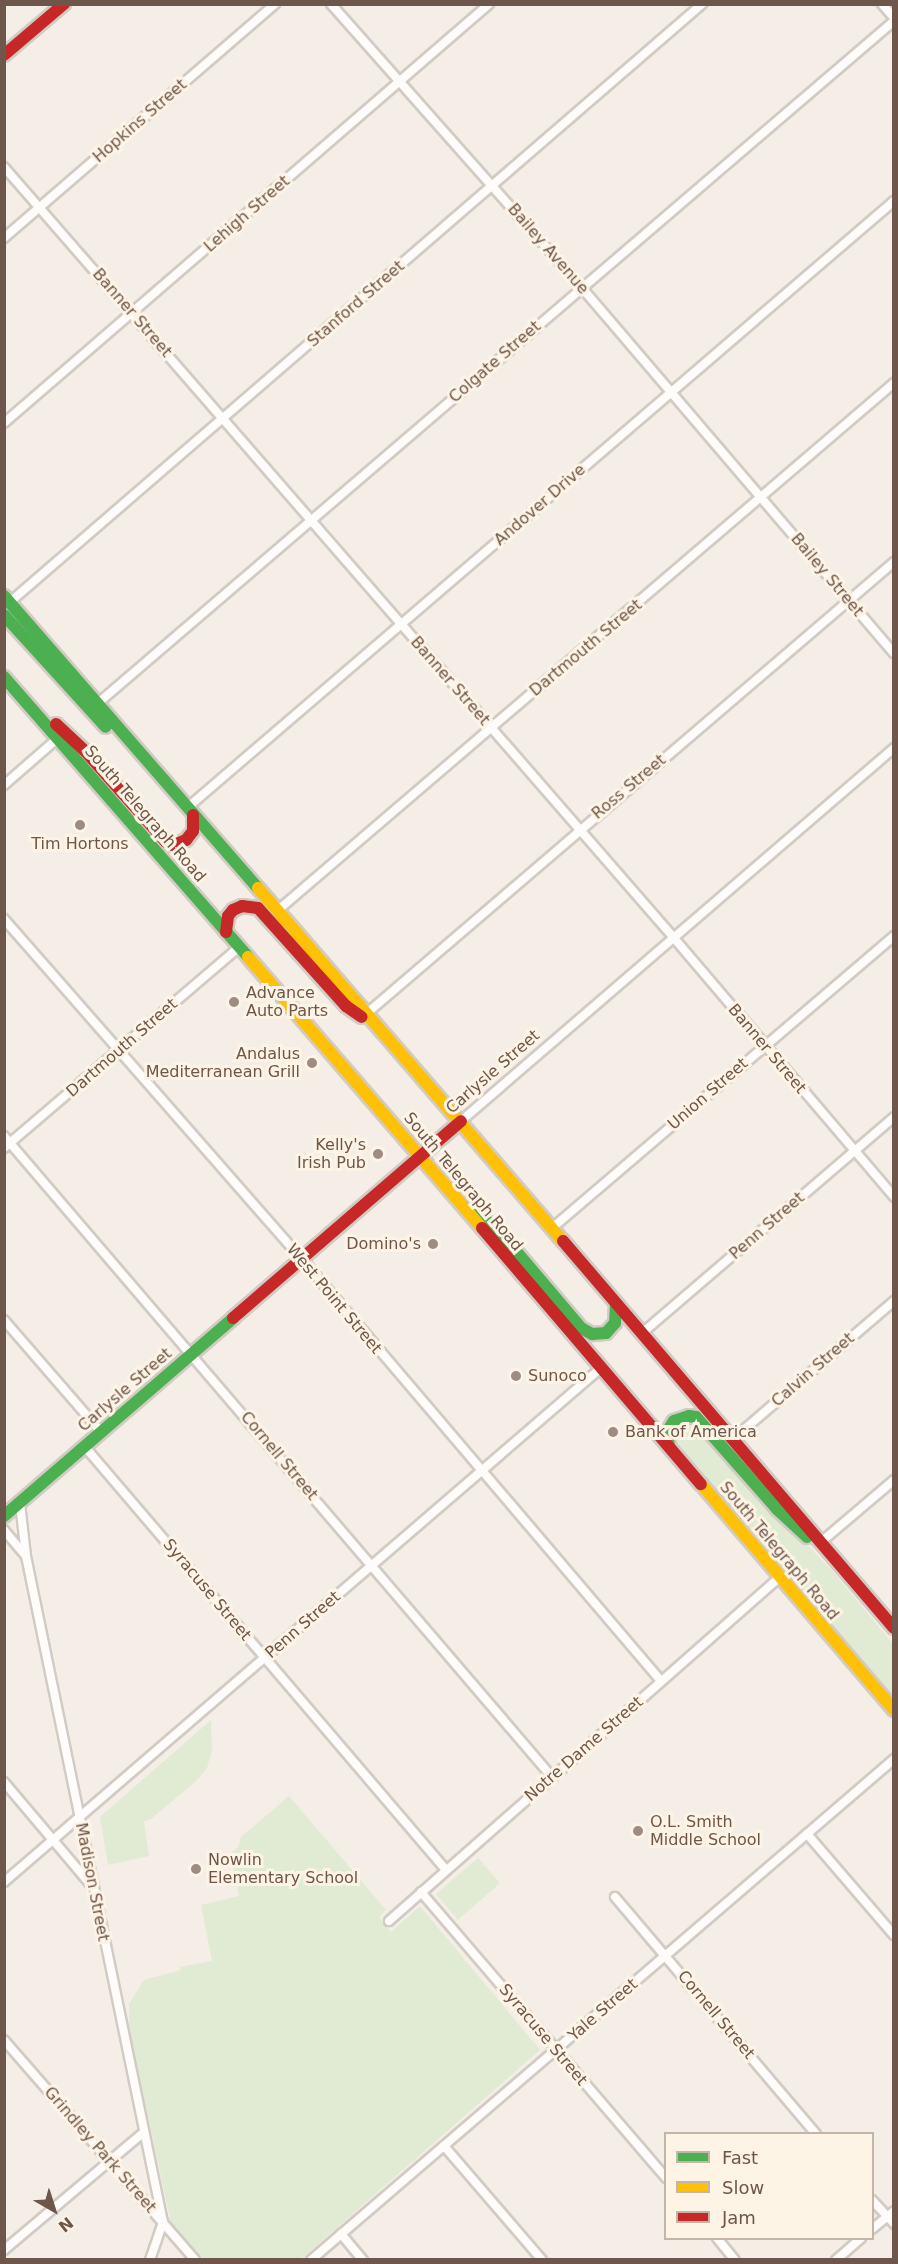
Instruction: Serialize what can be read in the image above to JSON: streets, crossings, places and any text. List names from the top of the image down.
{
  "streets": {
    "main road": ["South Telegraph Road", "Carlysle Street"],
    "street": [
      "Hopkins Street",
      "Lehigh Street",
      "Bailey Avenue",
      "Stanford Street",
      "Banner Street",
      "Colgate Street",
      "Andover Drive",
      "Bailey Street",
      "Dartmouth Street",
      "Ross Street",
      "Union Street",
      "Penn Street",
      "West Point Street",
      "Calvin Street",
      "Cornell Street",
      "Syracuse Street",
      "Notre Dame Street",
      "Madison Street",
      "Yale Street",
      "Grindley Park Street"
    ]
  },
  "crossings": [
    ["Hopkins Street", "Banner Street"],
    ["Lehigh Street", "Bailey Avenue"],
    ["Lehigh Street", "Banner Street"],
    ["Bailey Avenue", "Stanford Street"],
    ["Bailey Avenue", "Colgate Street"],
    ["Bailey Avenue", "Andover Drive"],
    ["Bailey Avenue", "Bailey Street"],
    ["Bailey Avenue", "Dartmouth Street"],
    ["Stanford Street", "Banner Street"],
    ["Banner Street", "Colgate Street"],
    ["Banner Street", "Andover Drive"],
    ["Banner Street", "Dartmouth Street"],
    ["Banner Street", "Ross Street"],
    ["Banner Street", "Carlysle Street"],
    ["Banner Street", "Union Street"],
    ["Banner Street", "Penn Street"],
    ["Bailey Street", "Dartmouth Street"],
    ["Bailey Street", "Ross Street"],
    ["Dartmouth Street", "South Telegraph Road"],
    ["Dartmouth Street", "West Point Street"],
    ["Dartmouth Street", "Cornell Street"],
    ["South Telegraph Road", "Carlysle Street"],
    ["South Telegraph Road", "Penn Street"],
    ["South Telegraph Road", "Notre Dame Street"],
    ["Carlysle Street", "West Point Street"],
    ["Carlysle Street", "Cornell Street"],
    ["Carlysle Street", "Syracuse Street"],
    ["Carlysle Street", "Madison Street"],
    ["Penn Street", "West Point Street"],
    ["Penn Street", "Cornell Street"],
    ["Penn Street", "Syracuse Street"],
    ["Penn Street", "Madison Street"],
    ["West Point Street", "Notre Dame Street"],
    ["Cornell Street", "Notre Dame Street"],
    ["Cornell Street", "Yale Street"],
    ["Syracuse Street", "Notre Dame Street"],
    ["Syracuse Street", "Yale Street"],
    ["Madison Street", "Grindley Park Street"]
  ],
  "places": [
    "Tim Hortons",
    "Advance Auto Parts",
    "Andalus Mediterranean Grill",
    "Kelly's Irish Pub",
    "Domino's",
    "Sunoco",
    "Bank of America",
    "O.L. Smith Middle School",
    "Nowlin Elementary School"
  ],
  "legend": ["Fast", "Slow", "Jam"],
  "north": "bottom right"
}
